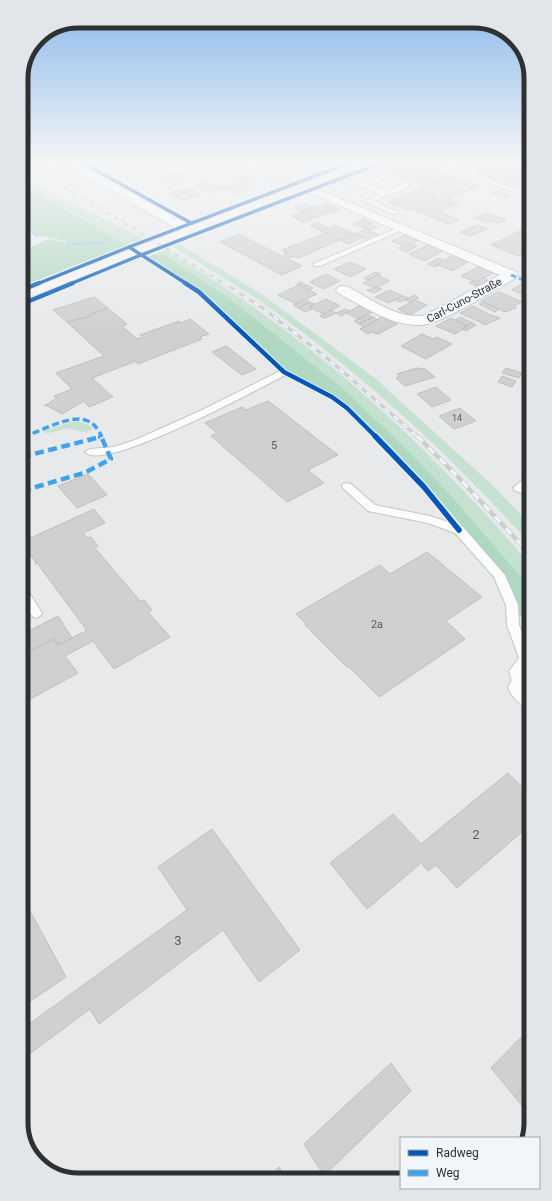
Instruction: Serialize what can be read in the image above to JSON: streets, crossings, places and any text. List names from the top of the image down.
{
  "streets": {
    "street": ["Carl-Cuno-Straße"]
  },
  "house_numbers": [
    "14",
    "5",
    "2a",
    "2",
    "3"
  ],
  "legend": ["Radweg", "Weg"]
}
